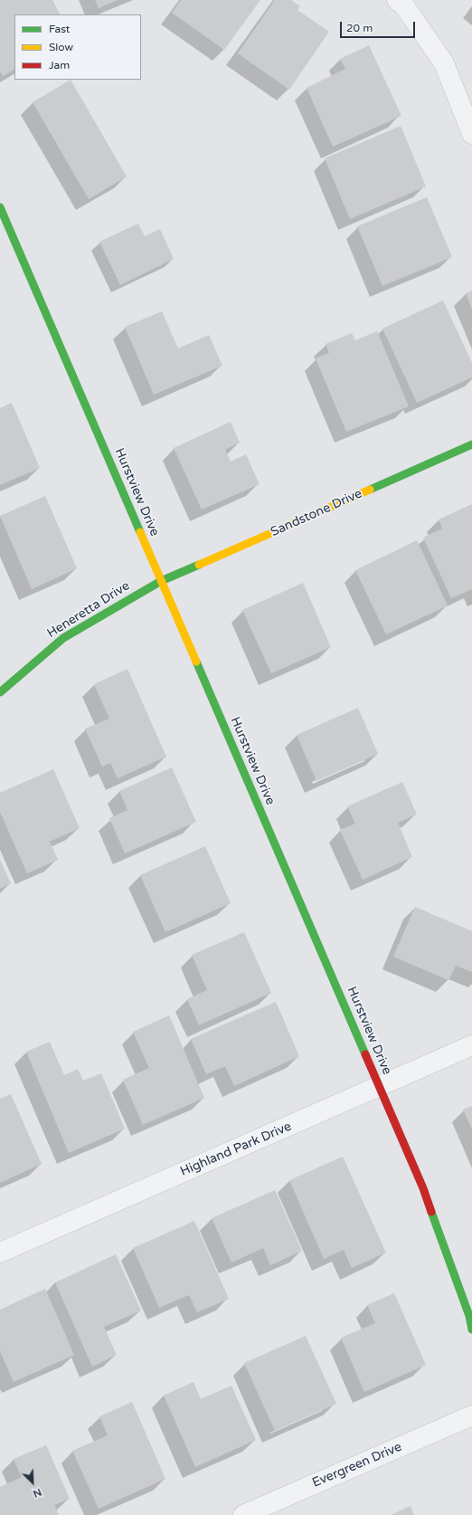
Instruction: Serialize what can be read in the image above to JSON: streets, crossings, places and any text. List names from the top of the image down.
{
  "streets": {
    "street": [
      "Hurstview Drive",
      "Sandstone Drive",
      "Heneretta Drive",
      "Highland Park Drive",
      "Evergreen Drive"
    ]
  },
  "crossings": [
    ["Hurstview Drive", "Sandstone Drive"],
    ["Hurstview Drive", "Heneretta Drive"],
    ["Hurstview Drive", "Highland Park Drive"],
    ["Sandstone Drive", "Heneretta Drive"]
  ],
  "legend": ["Fast", "Slow", "Jam"],
  "scale_bar": "20 m",
  "north": "bottom right"
}
